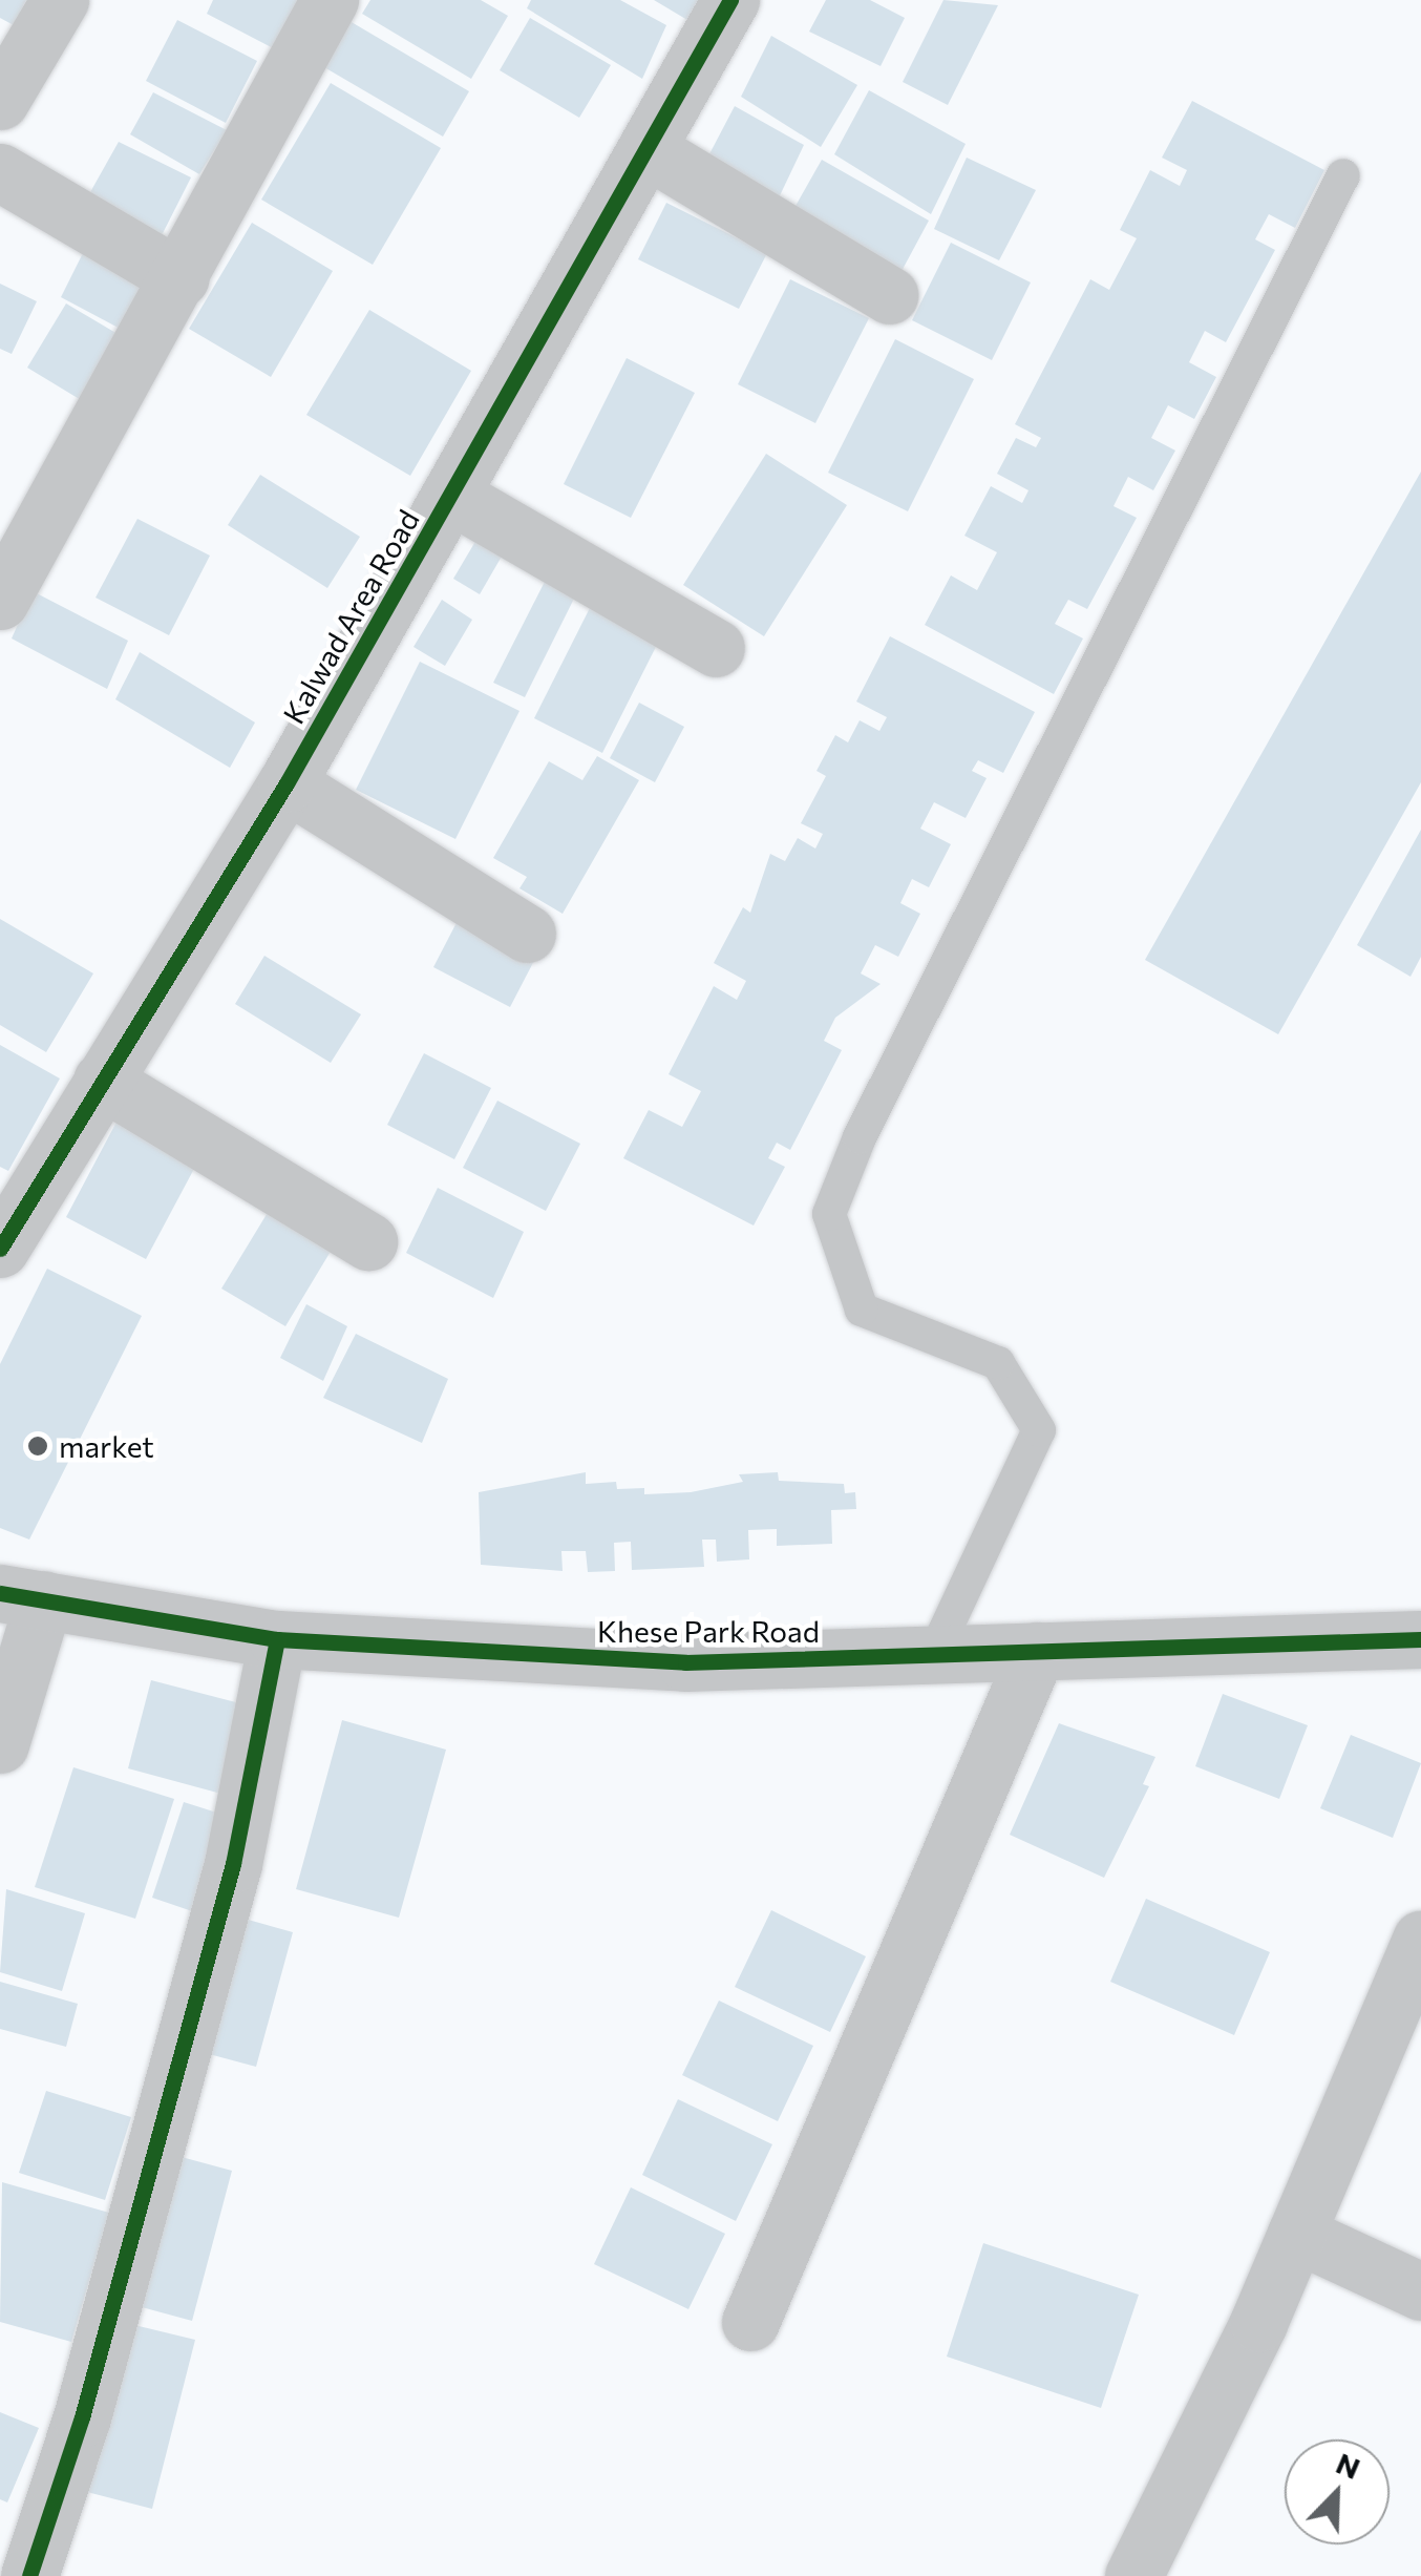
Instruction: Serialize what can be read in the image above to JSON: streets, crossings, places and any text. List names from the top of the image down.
{
  "streets": {
    "street": ["Kalwad Area Road", "Khese Park Road"]
  },
  "places": ["market"],
  "north": "top right"
}
